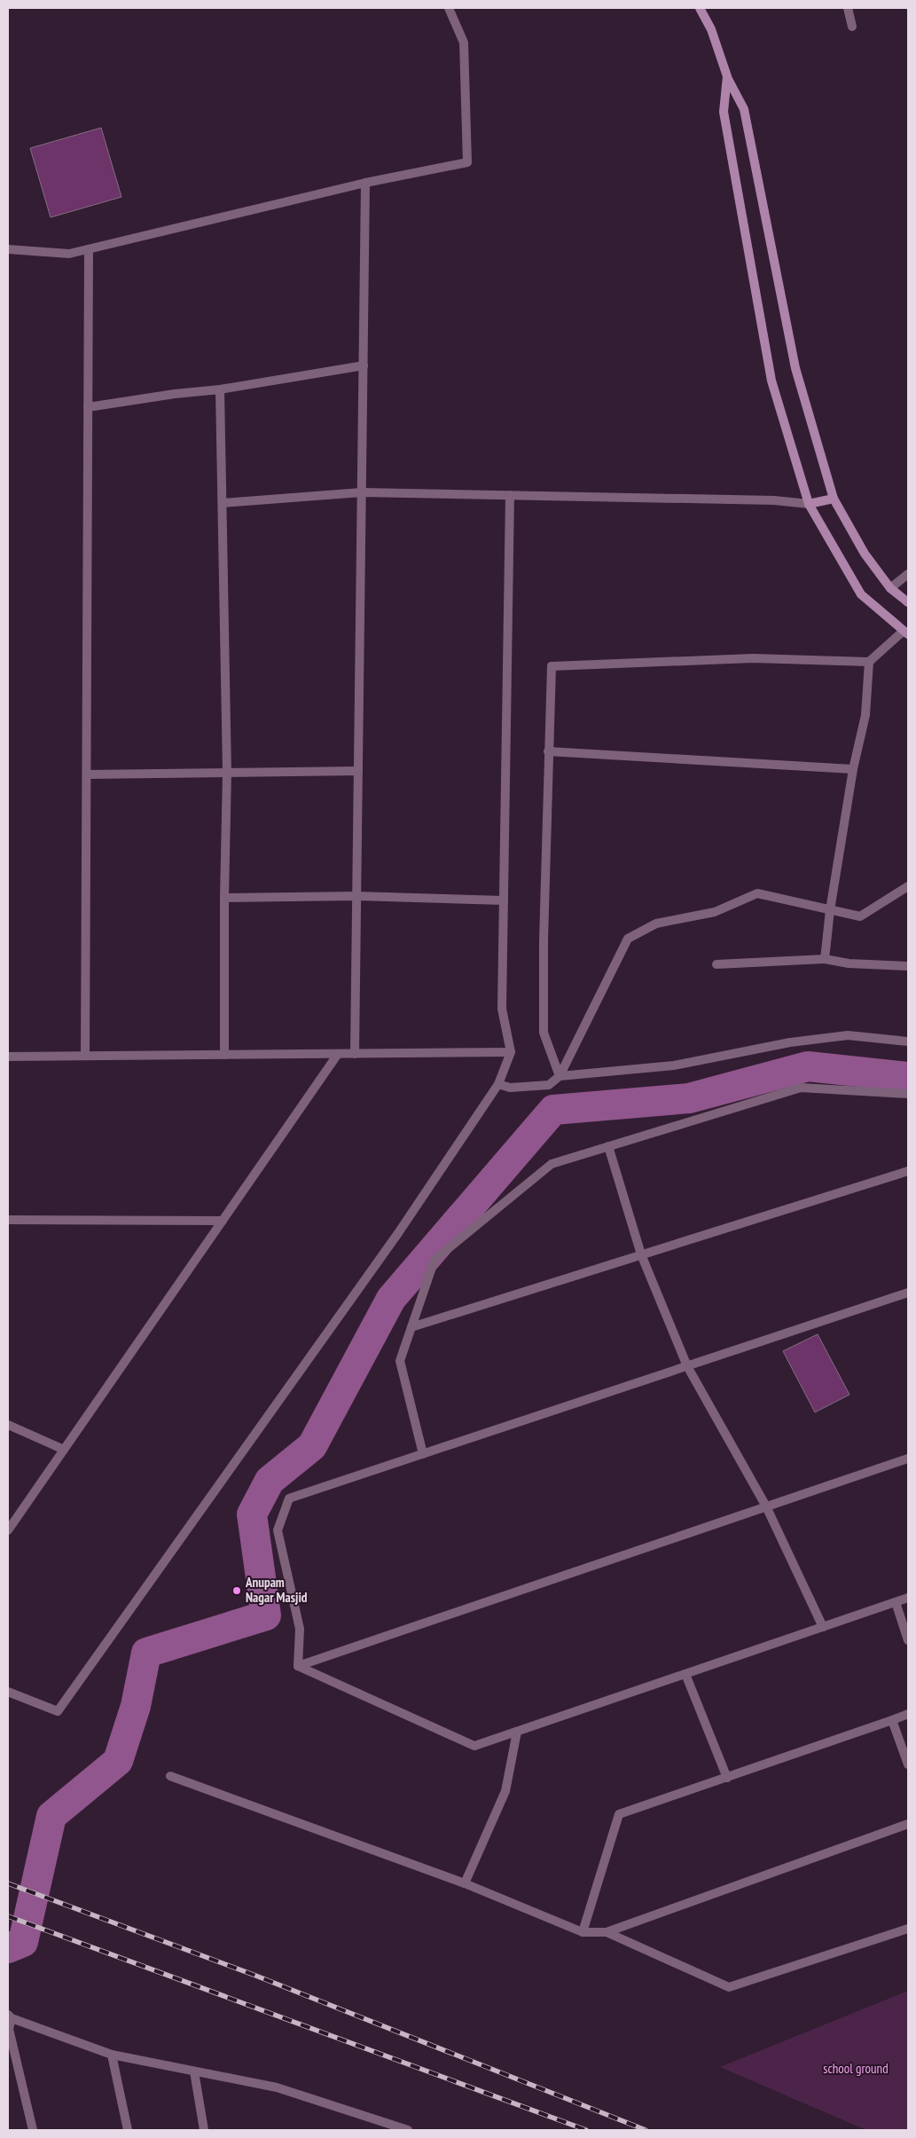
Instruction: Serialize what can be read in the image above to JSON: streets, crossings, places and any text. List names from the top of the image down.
{
  "parks": ["school ground"],
  "places": ["Anupam Nagar Masjid"]
}
